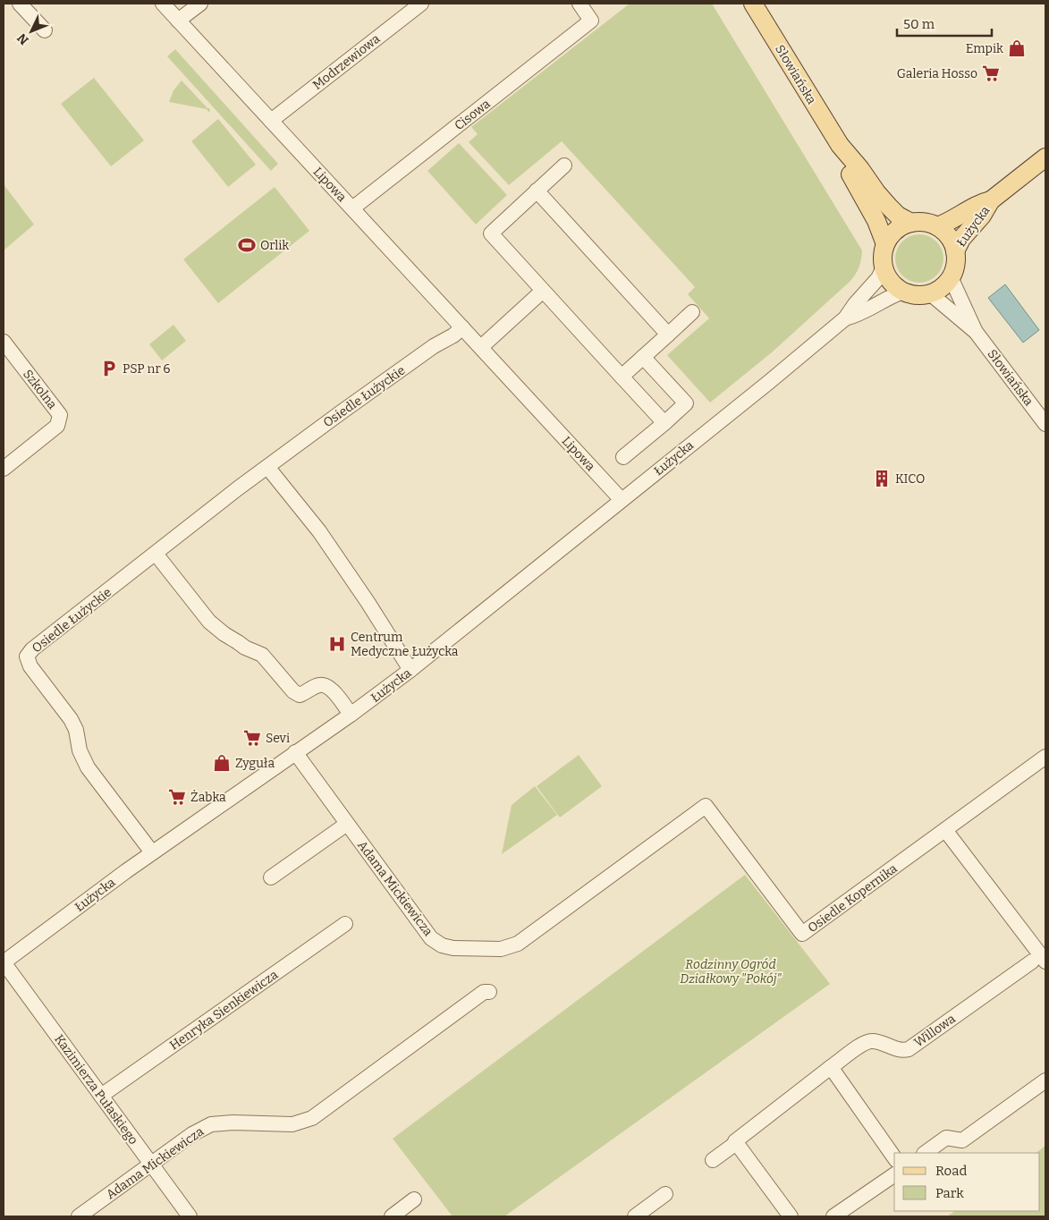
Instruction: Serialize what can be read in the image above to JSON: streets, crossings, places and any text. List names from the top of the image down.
{
  "streets": {
    "main road": ["Słowiańska", "Łużycka"],
    "street": [
      "Modrzewiowa",
      "Cisowa",
      "Lipowa",
      "Szkolna",
      "Osiedle Łużyckie",
      "Adama Mickiewicza",
      "Osiedle Kopernika",
      "Henryka Sienkiewicza",
      "Willowa",
      "Kazimierza Pułaskiego"
    ]
  },
  "crossings": [
    ["Modrzewiowa", "Lipowa"],
    ["Słowiańska", "Łużycka"],
    ["Cisowa", "Lipowa"],
    ["Lipowa", "Łużycka"],
    ["Lipowa", "Osiedle Łużyckie"],
    ["Łużycka", "Osiedle Łużyckie"],
    ["Łużycka", "Adama Mickiewicza"],
    ["Łużycka", "Kazimierza Pułaskiego"],
    ["Adama Mickiewicza", "Osiedle Kopernika"],
    ["Adama Mickiewicza", "Kazimierza Pułaskiego"],
    ["Henryka Sienkiewicza", "Kazimierza Pułaskiego"]
  ],
  "parks": ["Rodzinny Ogród Działkowy \"Pokój\""],
  "places": {
    "shop": ["Empik", "Zyguła"],
    "supermarket": ["Galeria Hosso", "Sevi", "Żabka"],
    "sports": ["Orlik"],
    "parking": ["PSP nr 6"],
    "building": ["KICO"],
    "hospital": ["Centrum Medyczne Łużycka"]
  },
  "legend": ["Road", "Park"],
  "scale_bar": "50 m",
  "north": "bottom left"
}
